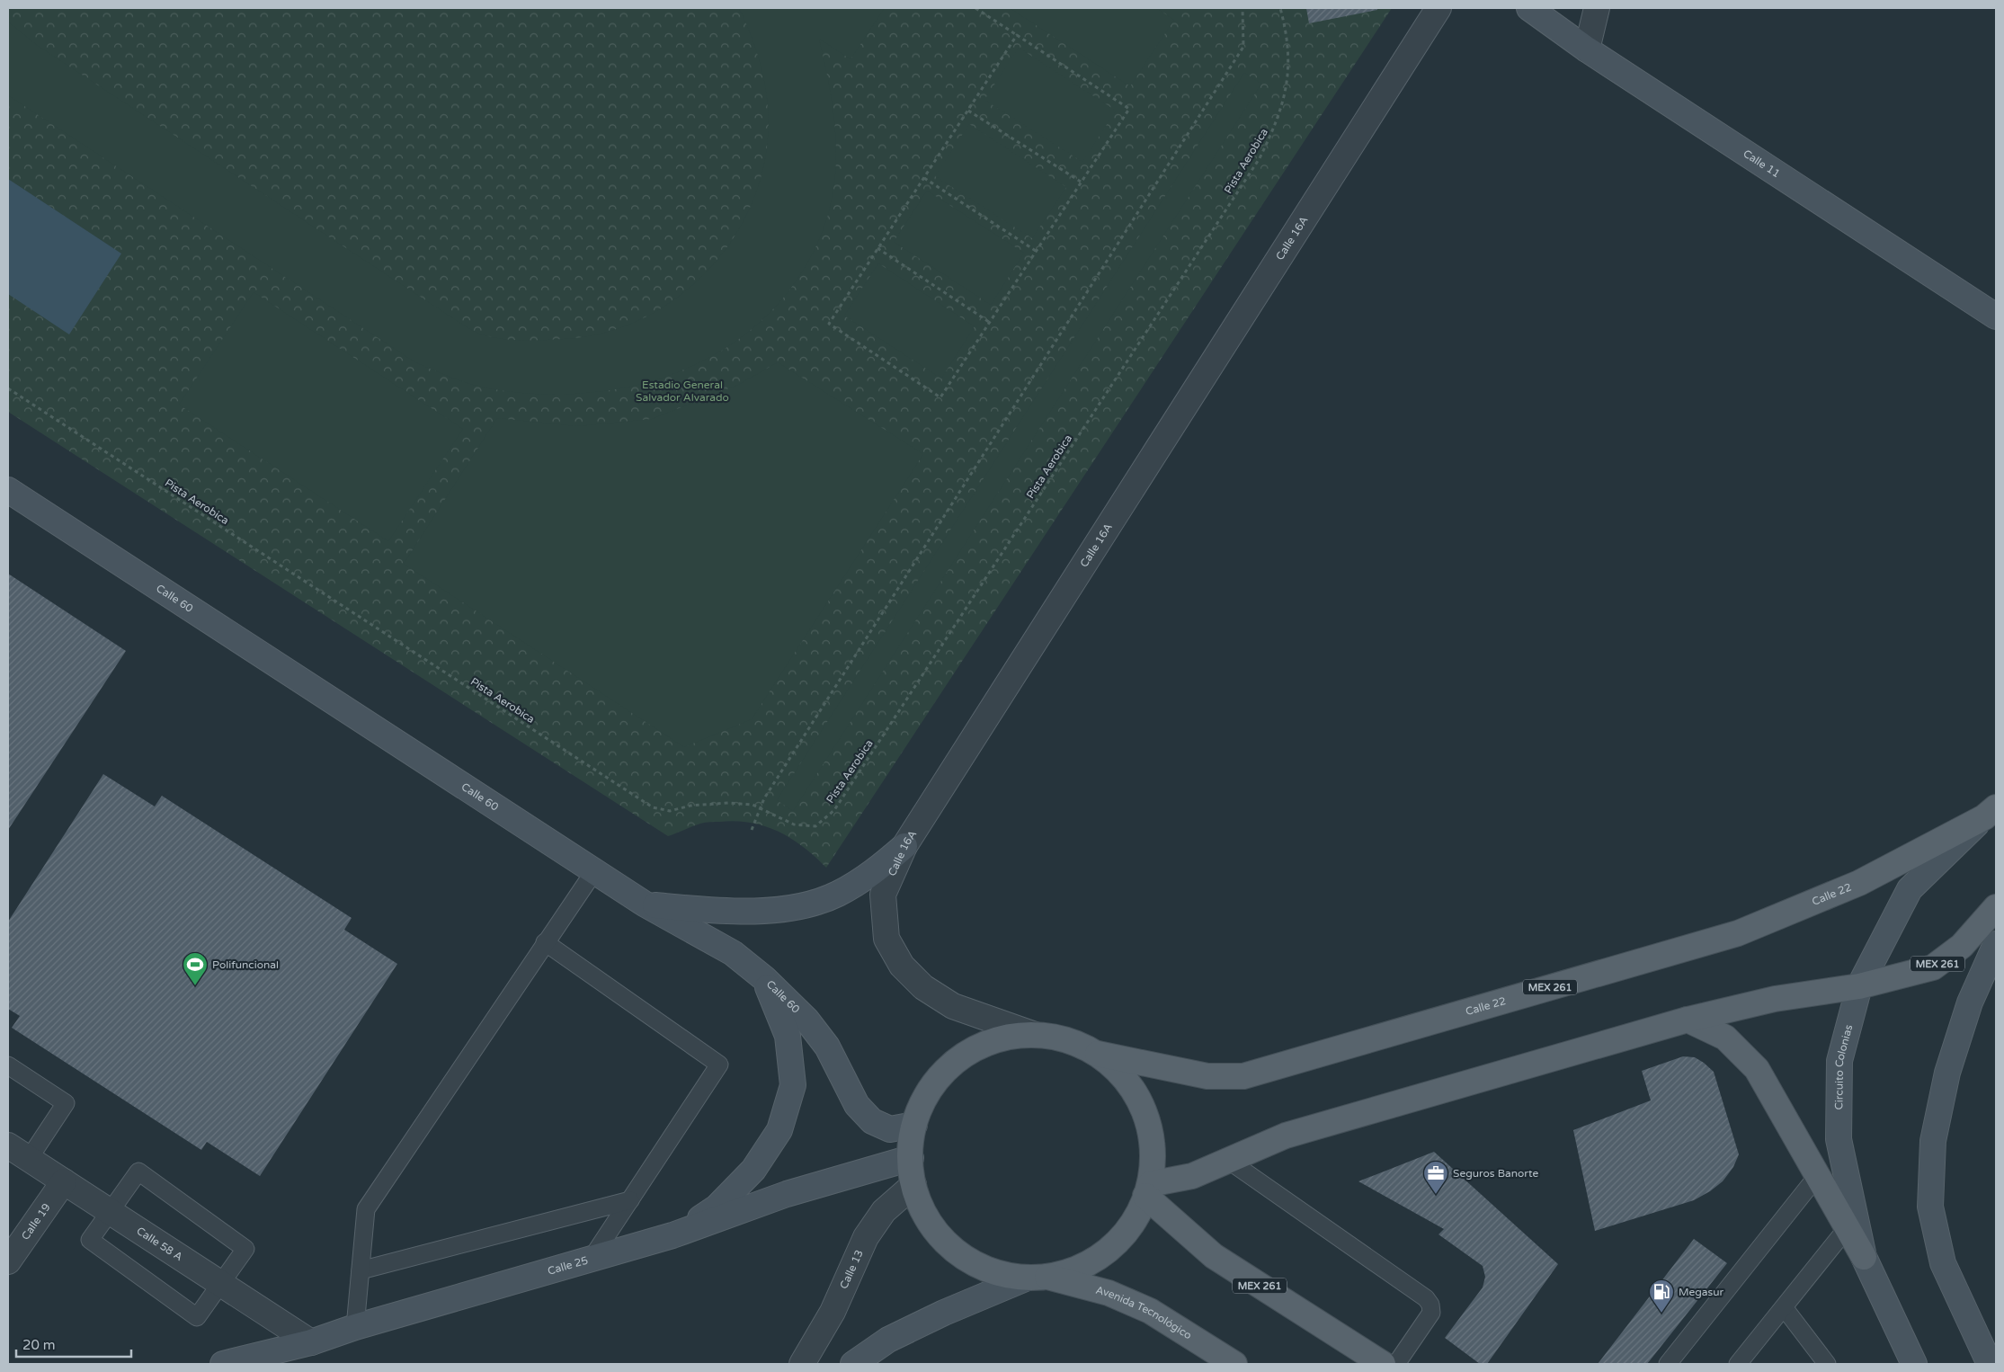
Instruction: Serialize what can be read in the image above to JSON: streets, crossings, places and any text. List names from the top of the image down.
{
  "streets": {
    "main road": [
      "Calle 11",
      "Calle 60",
      "Calle 22",
      "MEX 261",
      "Circuito Colonias",
      "Calle 25",
      "Avenida Tecnológico"
    ],
    "street": [
      "Calle 16A",
      "Calle 19",
      "Calle 58 A",
      "Calle 13"
    ],
    "path": ["Pista Aerobica"]
  },
  "crossings": [
    ["Calle 16A", "Avenida Tecnológico"],
    ["Calle 60", "Avenida Tecnológico"],
    ["Calle 22", "Circuito Colonias"],
    ["Calle 22", "Avenida Tecnológico"],
    ["MEX 261", "Circuito Colonias"],
    ["Calle 19", "Calle 58 A"],
    ["Calle 58 A", "Calle 25"],
    ["Calle 25", "Avenida Tecnológico"],
    ["Calle 13", "Avenida Tecnológico"]
  ],
  "parks": ["Estadio General Salvador Alvarado"],
  "places": {
    "sports": ["Polifuncional"],
    "office": ["Seguros Banorte"],
    "fuel station": ["Megasur"]
  },
  "scale_bar": "20 m"
}
